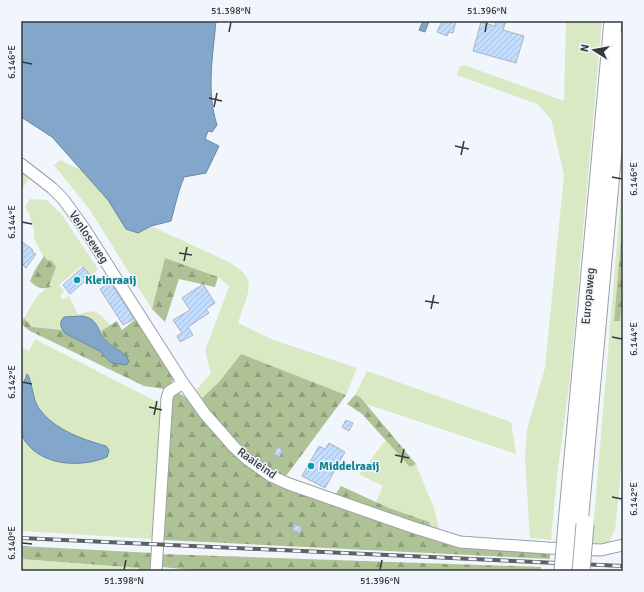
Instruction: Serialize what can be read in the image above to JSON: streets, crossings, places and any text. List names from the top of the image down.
{
  "streets": {
    "highway": ["Europaweg"],
    "street": ["Venloseweg", "Raaieind"]
  },
  "crossings": [
    ["Venloseweg", "Raaieind"]
  ],
  "places": ["Kleinraaij", "Middelraaij"],
  "north": "left",
  "coordinates": [
    "51.398°N",
    "51.396°N",
    "6.146°E",
    "6.144°E",
    "6.142°E",
    "6.140°E"
  ]
}
